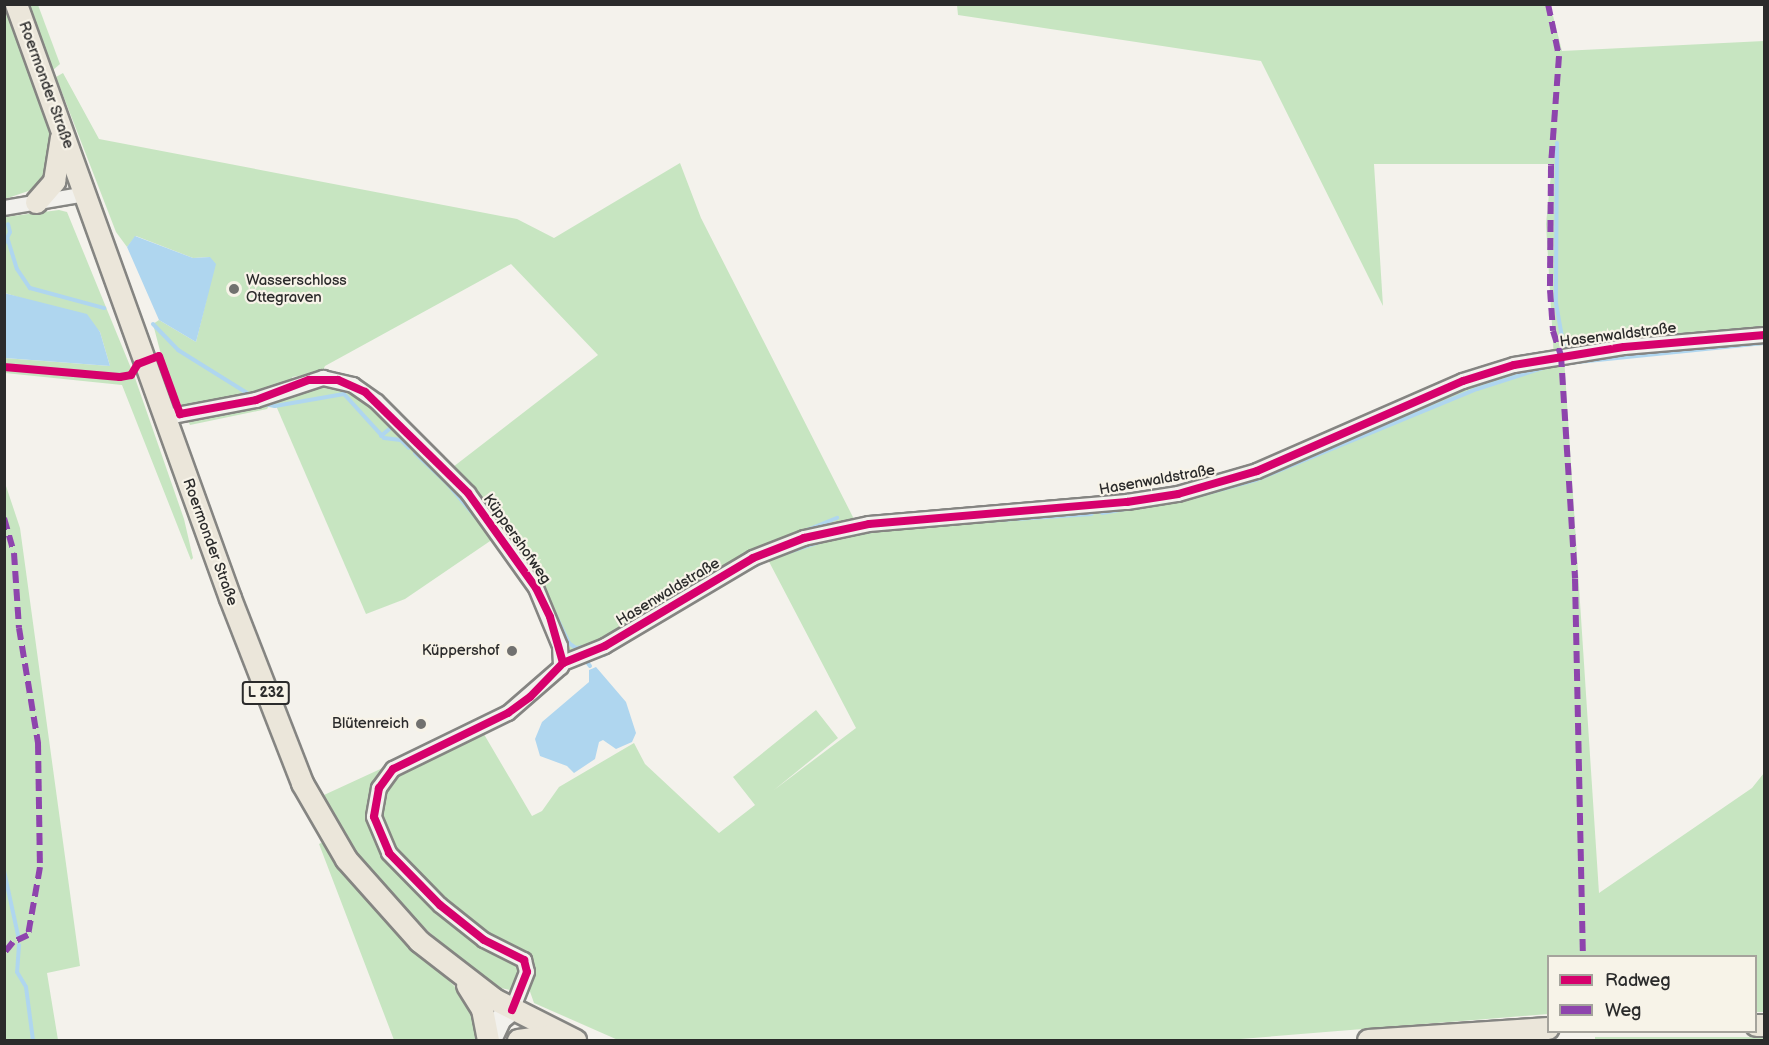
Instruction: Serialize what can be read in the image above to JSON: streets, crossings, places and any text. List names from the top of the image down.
{
  "streets": {
    "main road": ["Roermonder Straße", "L 232"],
    "street": ["Hasenwaldstraße", "Küppershofweg"]
  },
  "crossings": [
    ["Roermonder Straße", "Küppershofweg"],
    ["Roermonder Straße", "L 232"],
    ["Hasenwaldstraße", "Küppershofweg"]
  ],
  "places": ["Wasserschloss Ottegraven", "Küppershof", "Blütenreich"],
  "legend": ["Radweg", "Weg"]
}
